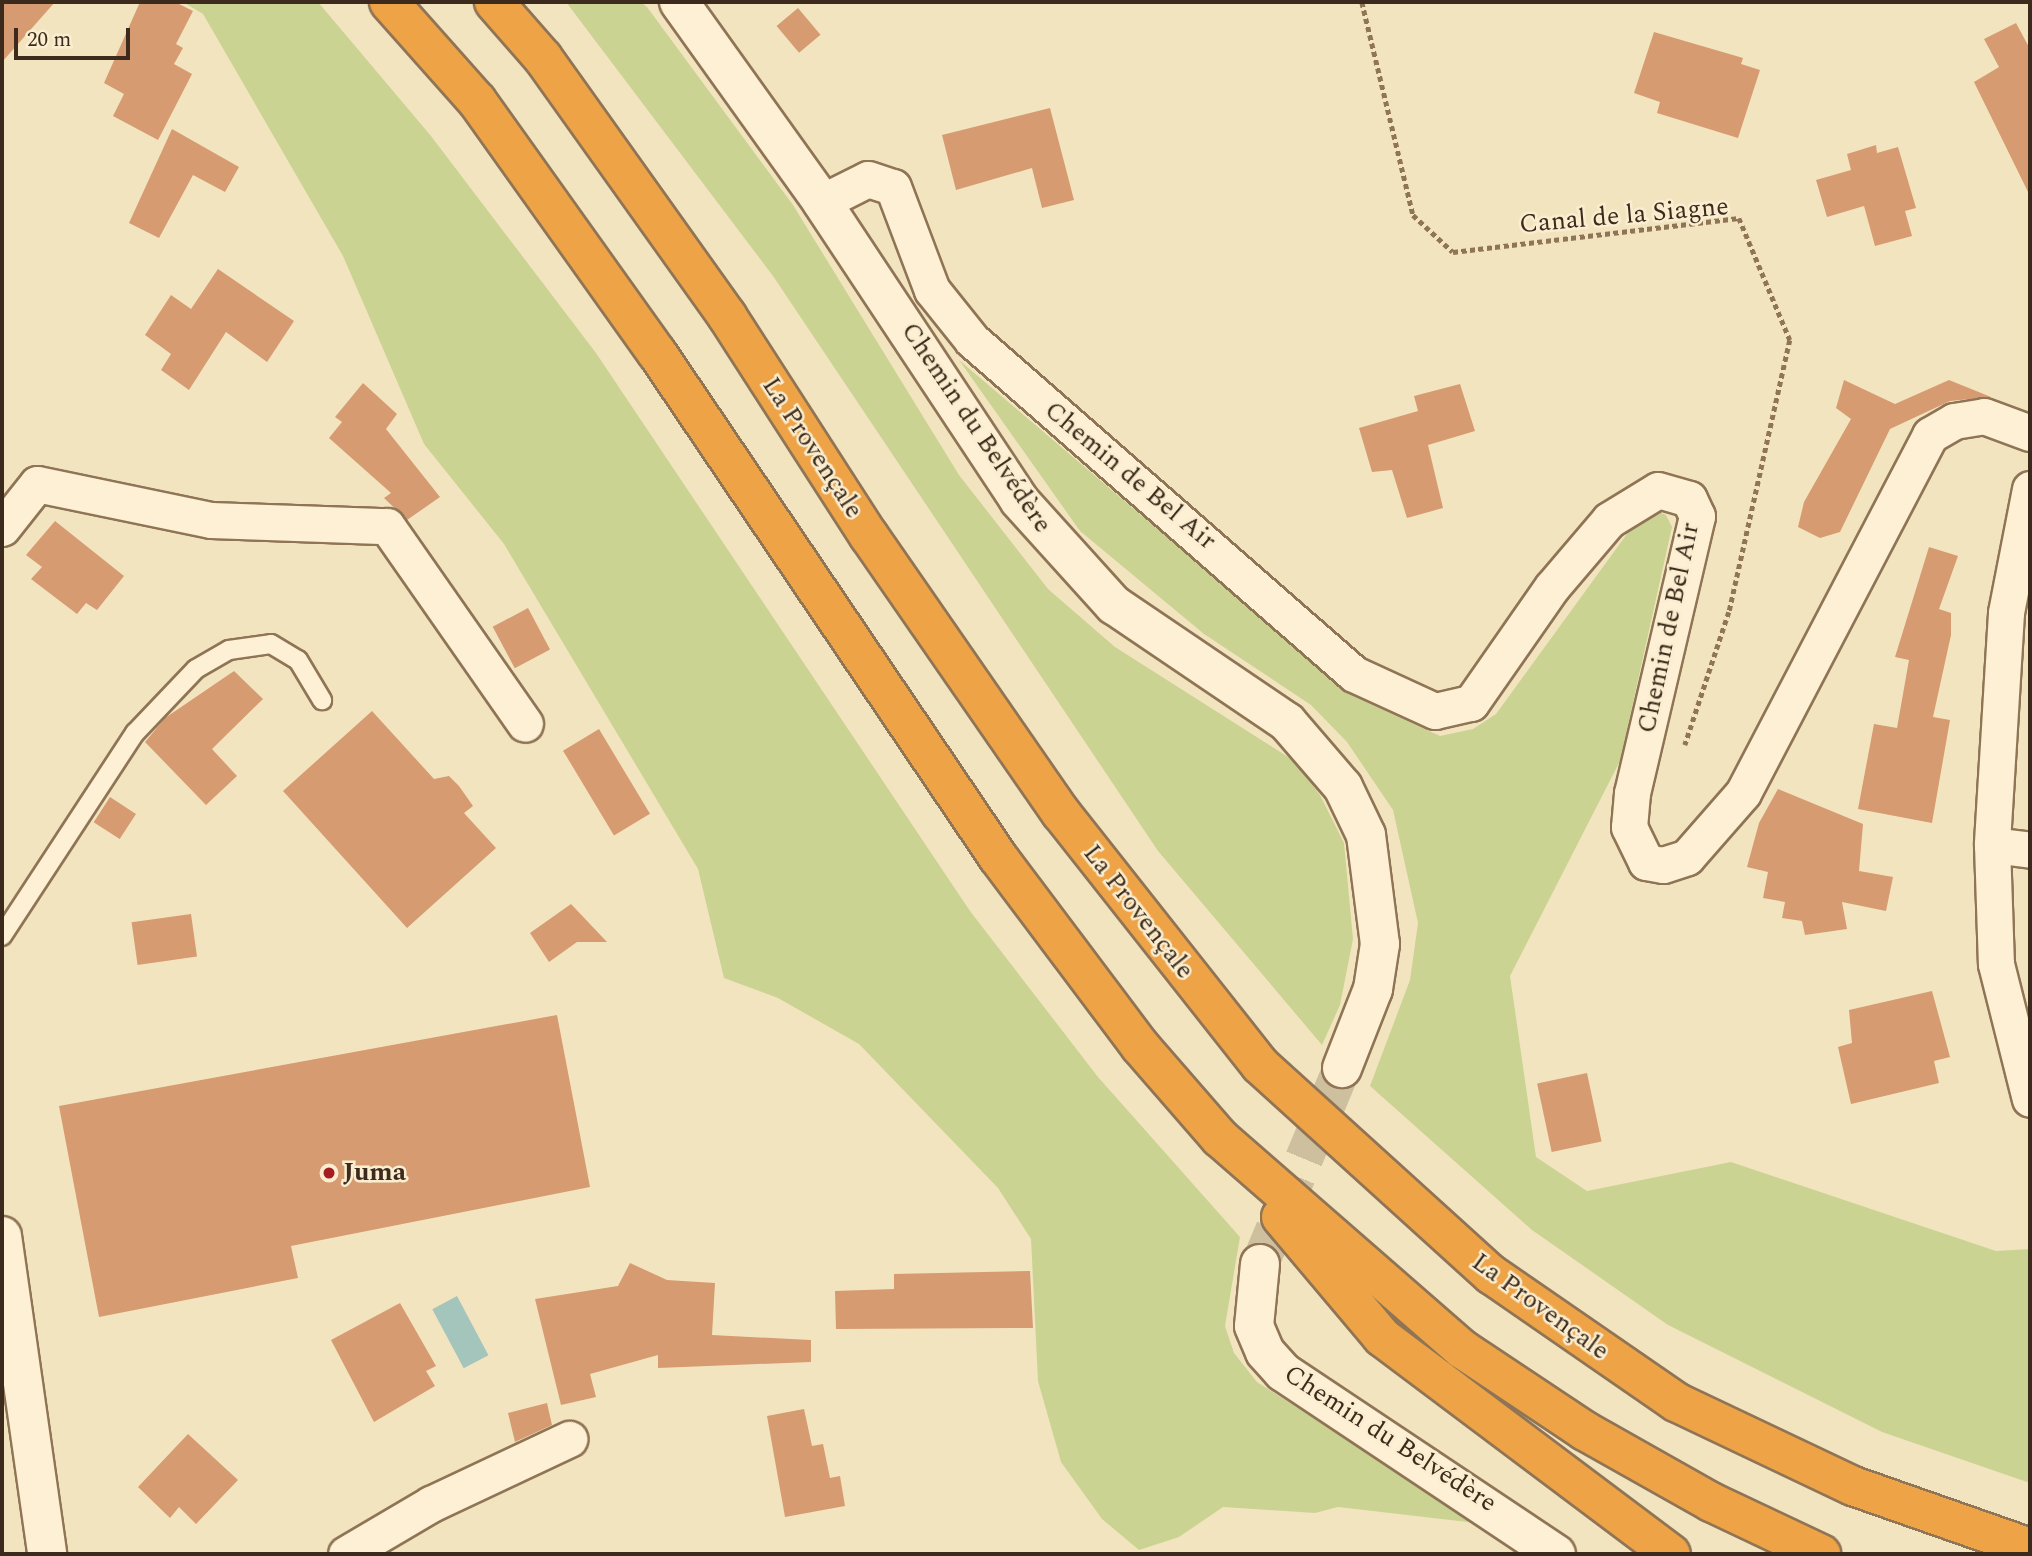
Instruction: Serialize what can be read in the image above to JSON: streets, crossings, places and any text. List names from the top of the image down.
{
  "streets": {
    "highway": ["La Provençale"],
    "street": ["Chemin du Belvédère", "Chemin de Bel Air"],
    "path": ["Canal de la Siagne"]
  },
  "crossings": [
    ["Chemin du Belvédère", "Chemin de Bel Air"]
  ],
  "places": ["Juma"],
  "scale_bar": "20 m"
}
